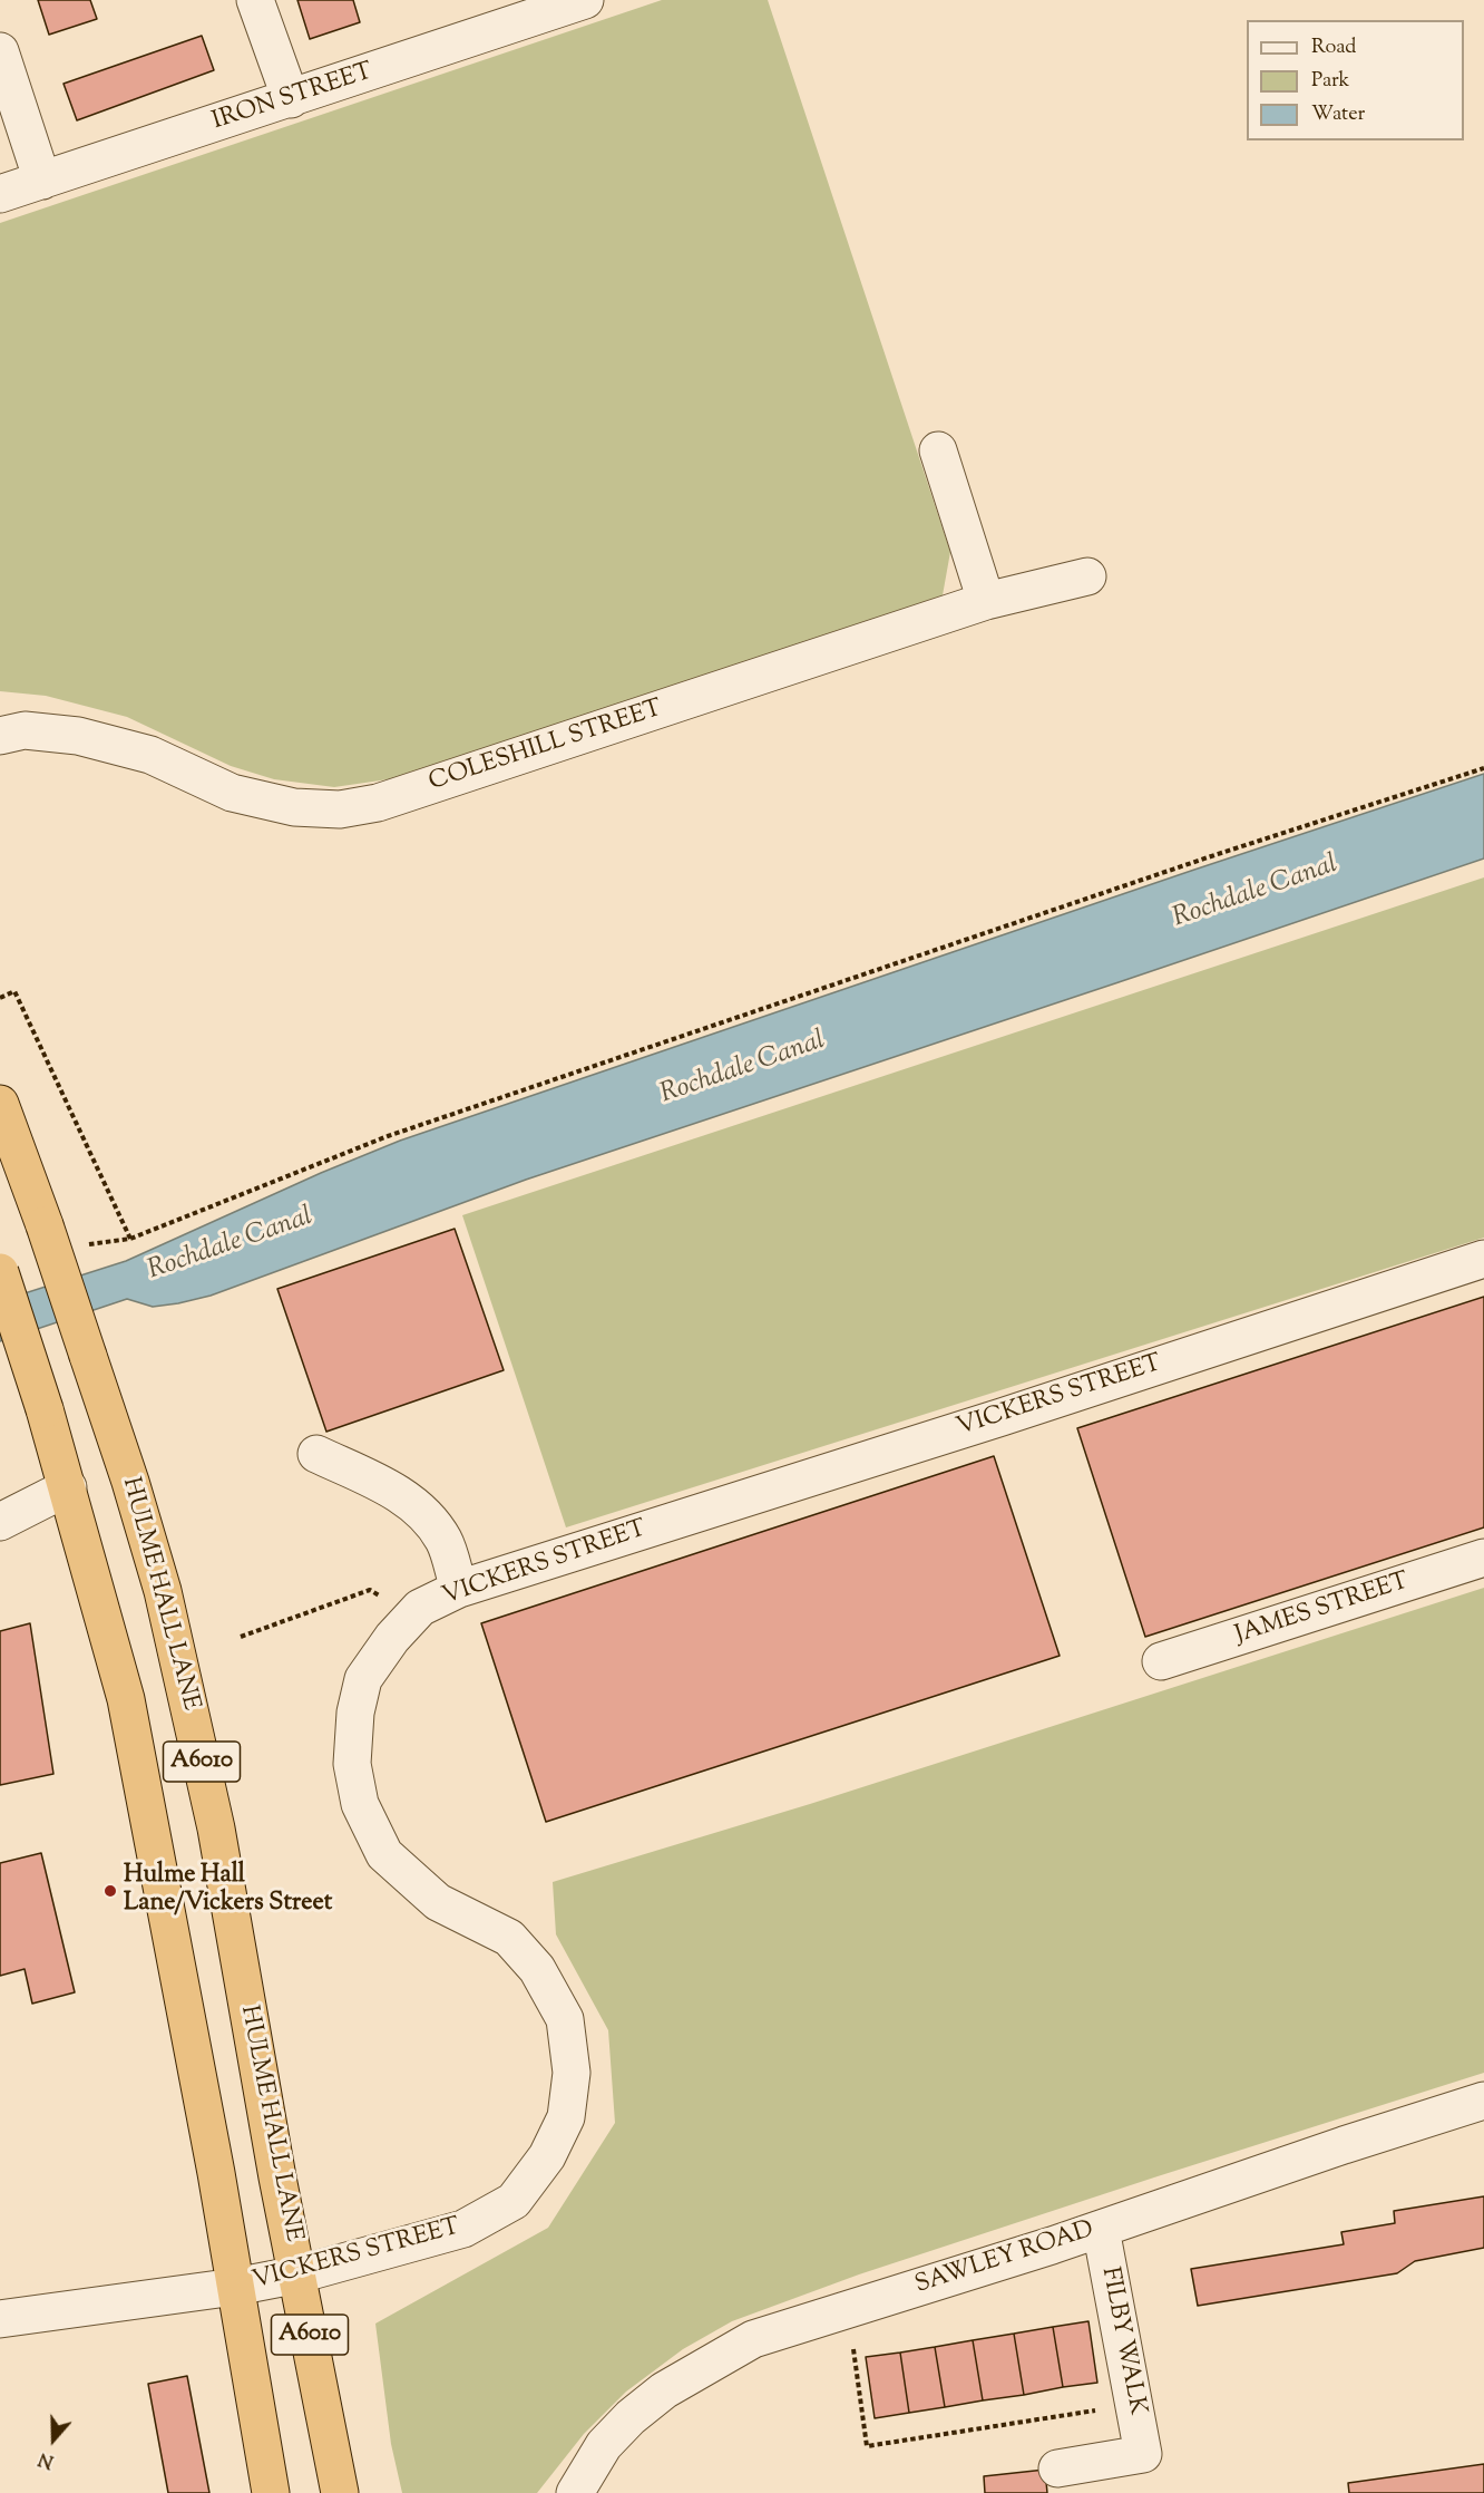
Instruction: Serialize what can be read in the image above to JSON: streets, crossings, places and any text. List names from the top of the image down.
{
  "streets": {
    "highway": ["HULME HALL LANE", "A6010"],
    "street": [
      "IRON STREET",
      "COLESHILL STREET",
      "VICKERS STREET",
      "JAMES STREET",
      "SAWLEY ROAD",
      "FILBY WALK"
    ]
  },
  "crossings": [
    ["VICKERS STREET", "HULME HALL LANE"],
    ["VICKERS STREET", "A6010"],
    ["SAWLEY ROAD", "FILBY WALK"]
  ],
  "water": ["Rochdale Canal"],
  "places": ["Hulme Hall Lane/Vickers Street"],
  "legend": ["Road", "Park", "Water"],
  "north": "bottom"
}
